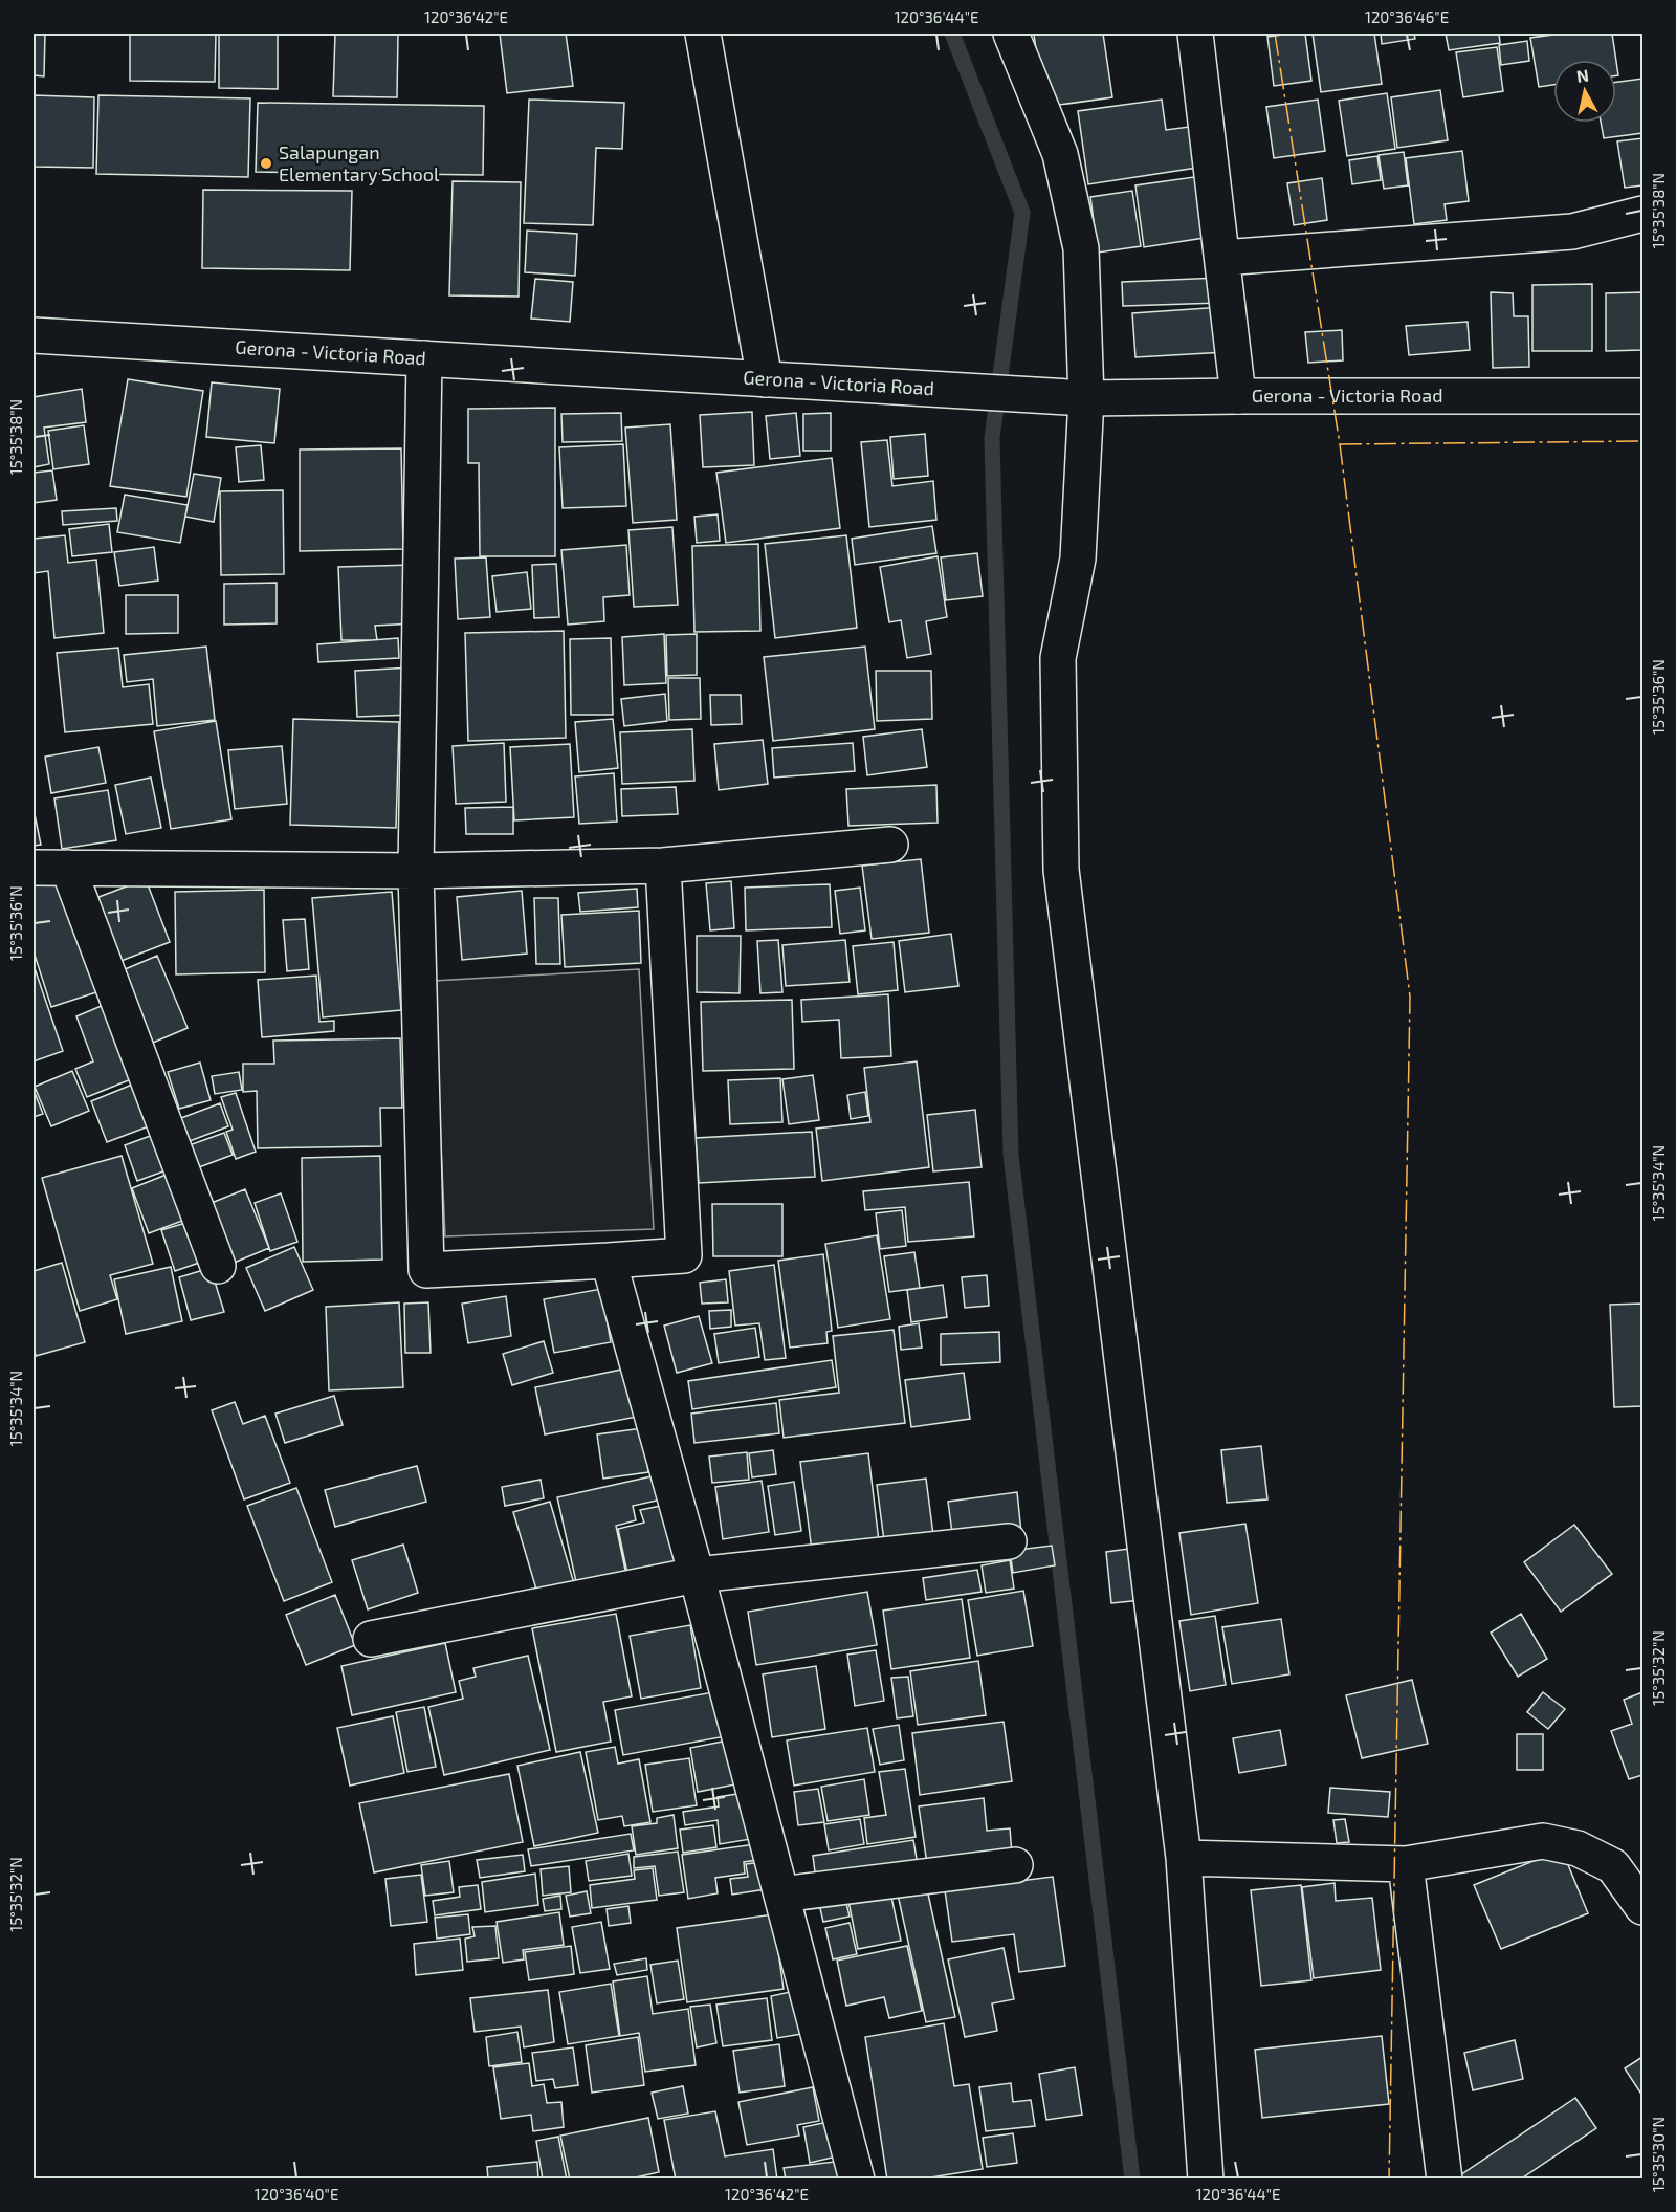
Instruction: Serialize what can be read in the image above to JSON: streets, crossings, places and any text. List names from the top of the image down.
{
  "streets": {
    "street": ["Gerona - Victoria Road"]
  },
  "places": ["Salapungan Elementary School"],
  "north": "top",
  "coordinates": [
    "120°36'42\"E",
    "120°36'44\"E",
    "120°36'46\"E",
    "15°35'38\"N",
    "15°35'36\"N",
    "15°35'34\"N",
    "15°35'32\"N",
    "15°35'30\"N",
    "120°36'40\"E"
  ]
}
